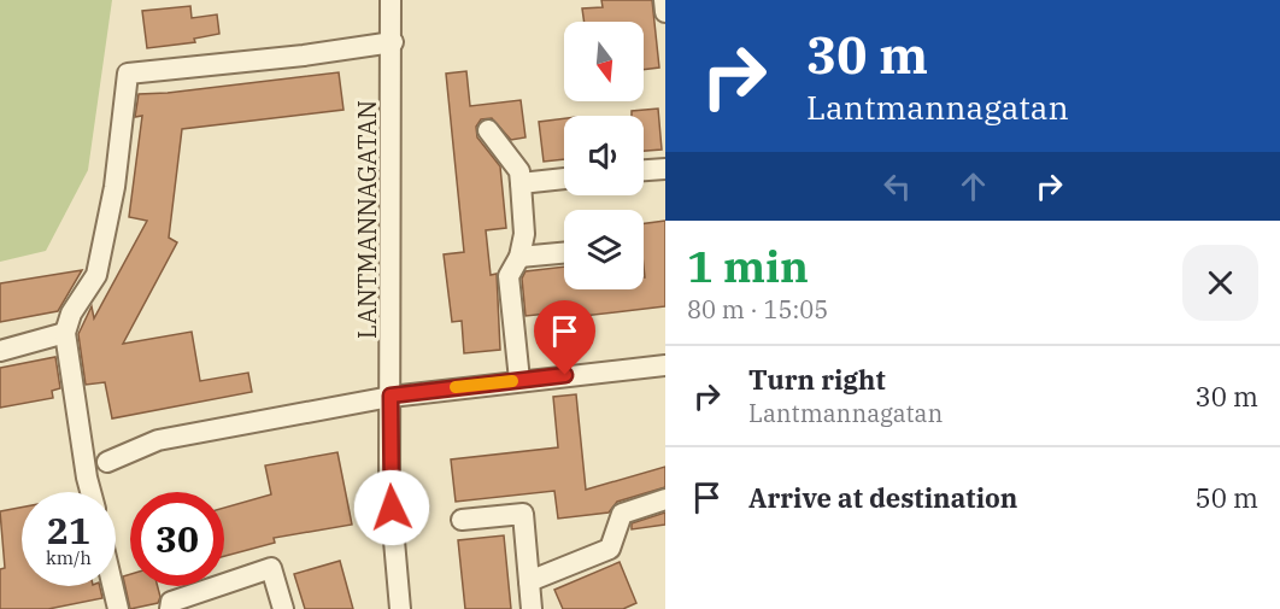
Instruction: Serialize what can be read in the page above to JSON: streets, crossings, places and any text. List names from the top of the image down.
{
  "streets": {
    "street": ["LANTMANNAGATAN"]
  },
  "north": "bottom",
  "page": {
    "turn": ["30 m", "Lantmannagatan"],
    "heading": ["1 min", "80 m · 15:05"],
    "list": [
      {
        "name": "Turn right",
        "note": "Lantmannagatan",
        "value": "30 m"
      },
      {
        "name": "Arrive at destination",
        "value": "50 m"
      }
    ],
    "speed": "21 km/h",
    "limit": "30"
  }
}
